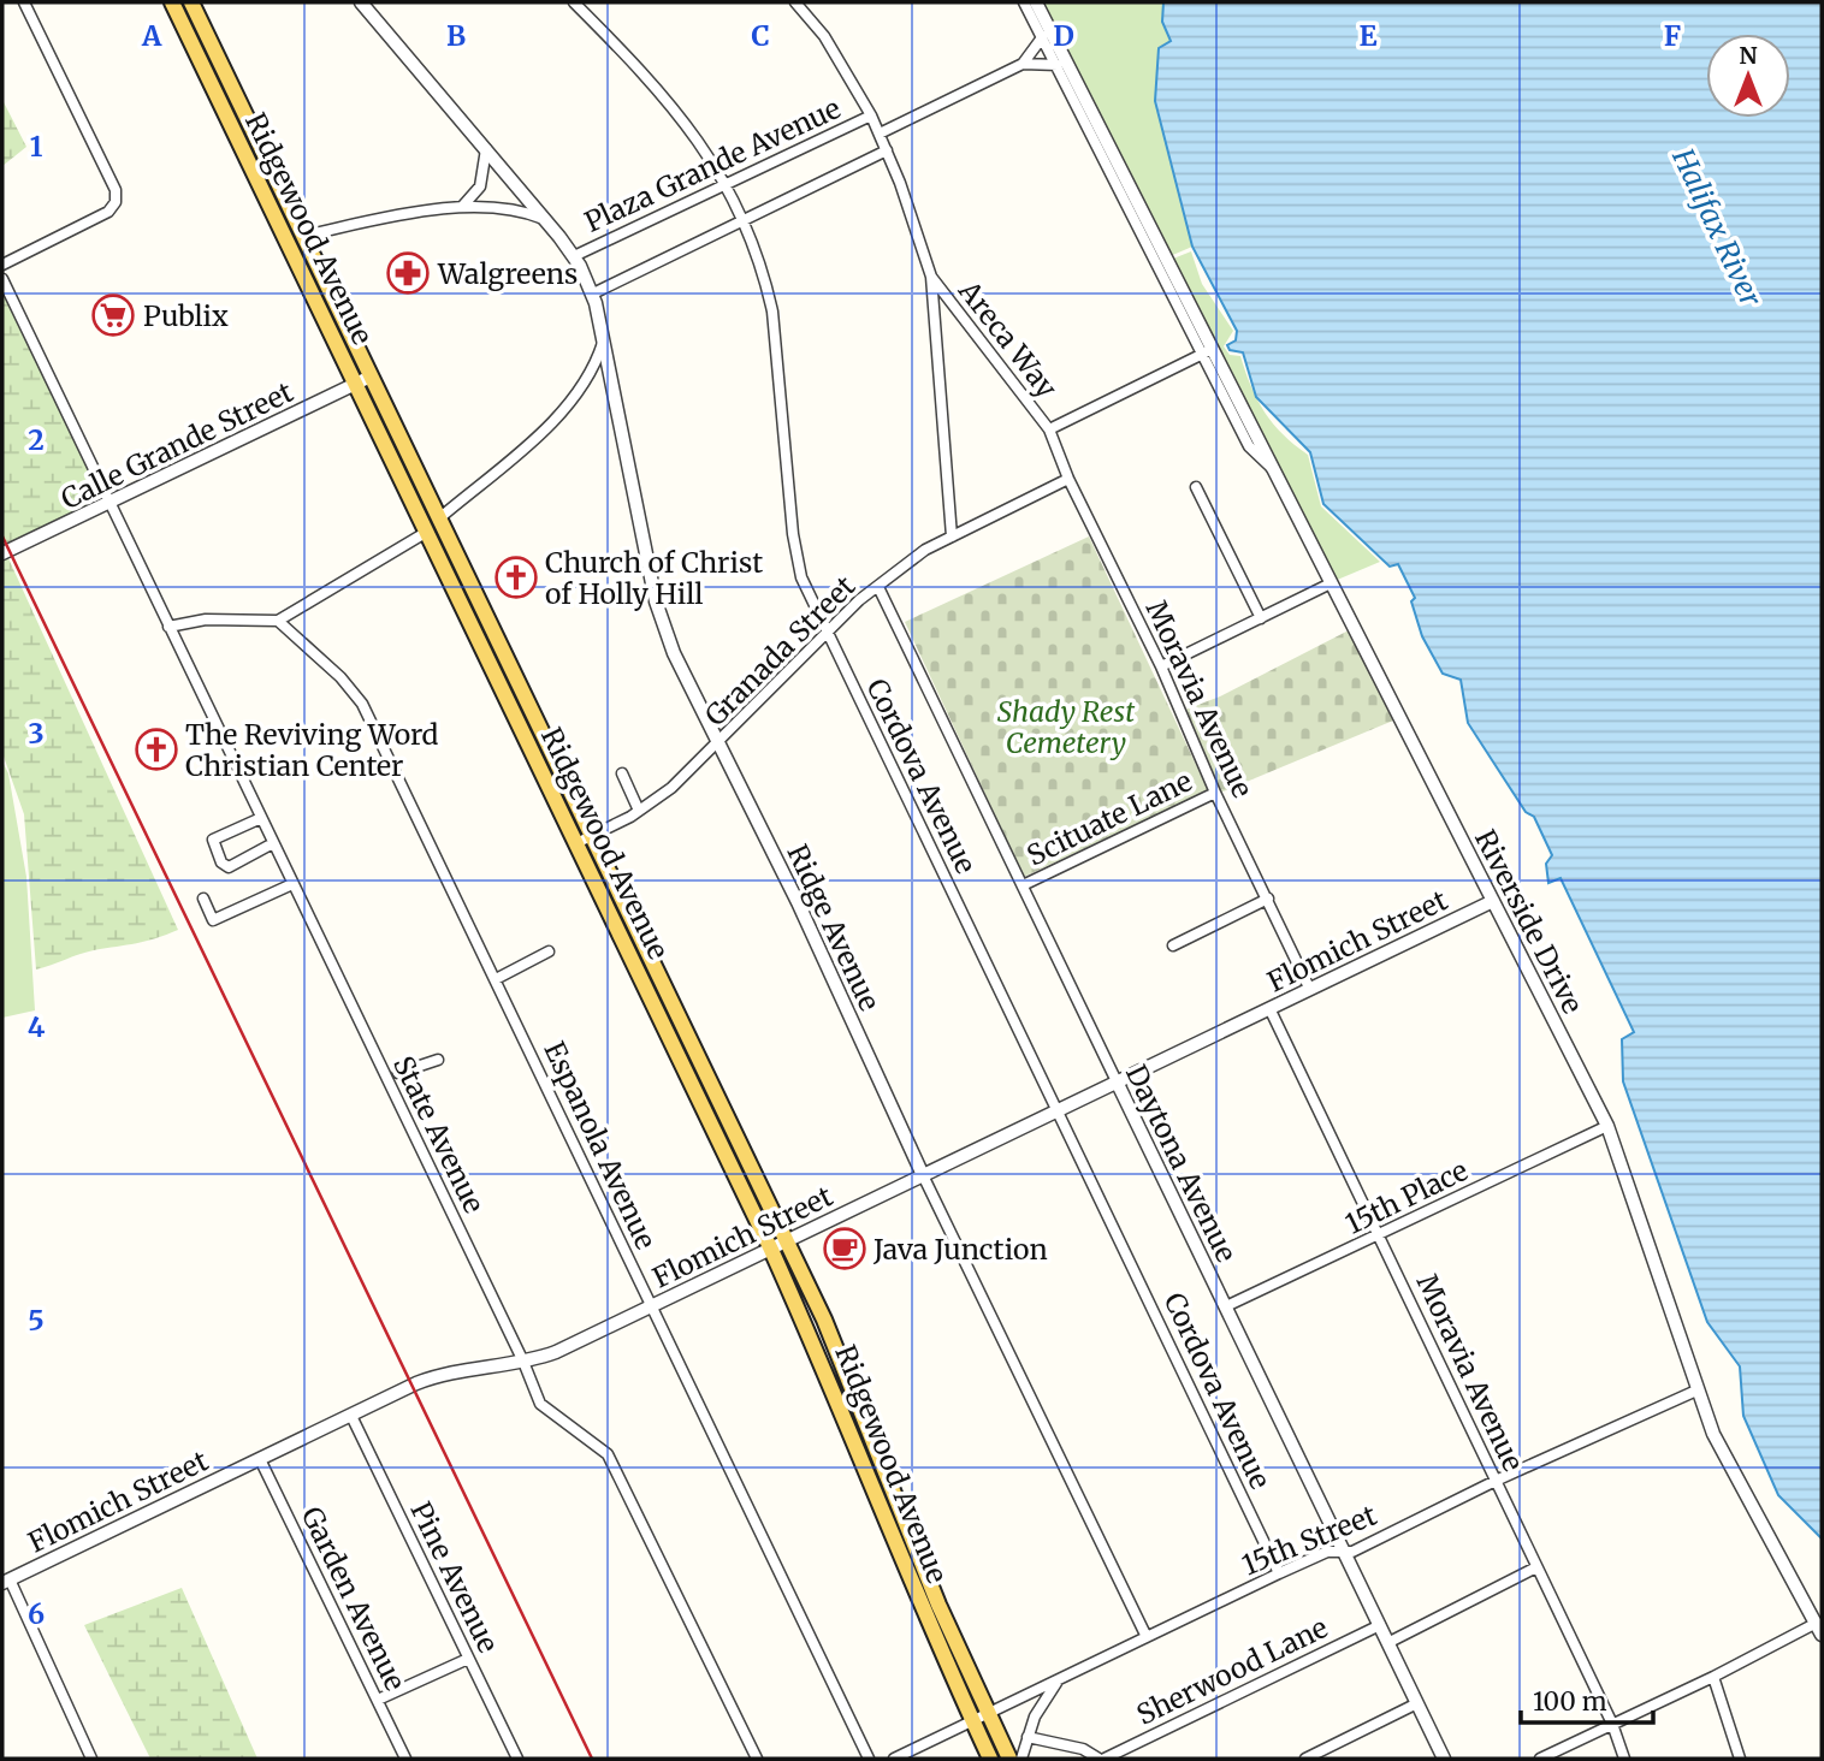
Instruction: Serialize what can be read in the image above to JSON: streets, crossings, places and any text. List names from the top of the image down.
{
  "streets": {
    "main road": ["Ridgewood Avenue"],
    "street": [
      "Plaza Grande Avenue",
      "Areca Way",
      "Calle Grande Street",
      "Granada Street",
      "Moravia Avenue",
      "Cordova Avenue",
      "Scituate Lane",
      "Riverside Drive",
      "Ridge Avenue",
      "Flomich Street",
      "State Avenue",
      "Espanola Avenue",
      "Daytona Avenue",
      "15th Place",
      "15th Street",
      "Pine Avenue",
      "Garden Avenue",
      "Sherwood Lane"
    ]
  },
  "crossings": [
    ["Plaza Grande Avenue", "Cordova Avenue"],
    ["Plaza Grande Avenue", "Riverside Drive"],
    ["Plaza Grande Avenue", "Ridge Avenue"],
    ["Ridgewood Avenue", "Calle Grande Street"],
    ["Ridgewood Avenue", "Granada Street"],
    ["Ridgewood Avenue", "Flomich Street"],
    ["Ridgewood Avenue", "15th Street"],
    ["Areca Way", "Moravia Avenue"],
    ["Calle Grande Street", "State Avenue"],
    ["Granada Street", "Moravia Avenue"],
    ["Granada Street", "Cordova Avenue"],
    ["Granada Street", "Ridge Avenue"],
    ["Granada Street", "Daytona Avenue"],
    ["Moravia Avenue", "Scituate Lane"],
    ["Moravia Avenue", "Flomich Street"],
    ["Moravia Avenue", "15th Place"],
    ["Moravia Avenue", "15th Street"],
    ["Cordova Avenue", "Flomich Street"],
    ["Cordova Avenue", "15th Street"],
    ["Scituate Lane", "Daytona Avenue"],
    ["Riverside Drive", "Flomich Street"],
    ["Riverside Drive", "15th Place"],
    ["Riverside Drive", "15th Street"],
    ["Ridge Avenue", "Flomich Street"],
    ["Ridge Avenue", "15th Street"],
    ["Flomich Street", "State Avenue"],
    ["Flomich Street", "Espanola Avenue"],
    ["Flomich Street", "Daytona Avenue"],
    ["Flomich Street", "Pine Avenue"],
    ["Flomich Street", "Garden Avenue"],
    ["Daytona Avenue", "15th Place"],
    ["Daytona Avenue", "15th Street"],
    ["Daytona Avenue", "Sherwood Lane"]
  ],
  "water": ["Halifax River"],
  "parks": ["Shady Rest Cemetery"],
  "places": {
    "pharmacy": ["Walgreens"],
    "supermarket": ["Publix"],
    "church": ["Church of Christ of Holly Hill", "The Reviving Word Christian Center"],
    "cafe": ["Java Junction"]
  },
  "scale_bar": "100 m",
  "north": "top",
  "grid": {
    "columns": [
      "A",
      "B",
      "C",
      "D",
      "E",
      "F"
    ],
    "rows": [
      "1",
      "2",
      "3",
      "4",
      "5",
      "6"
    ]
  }
}
